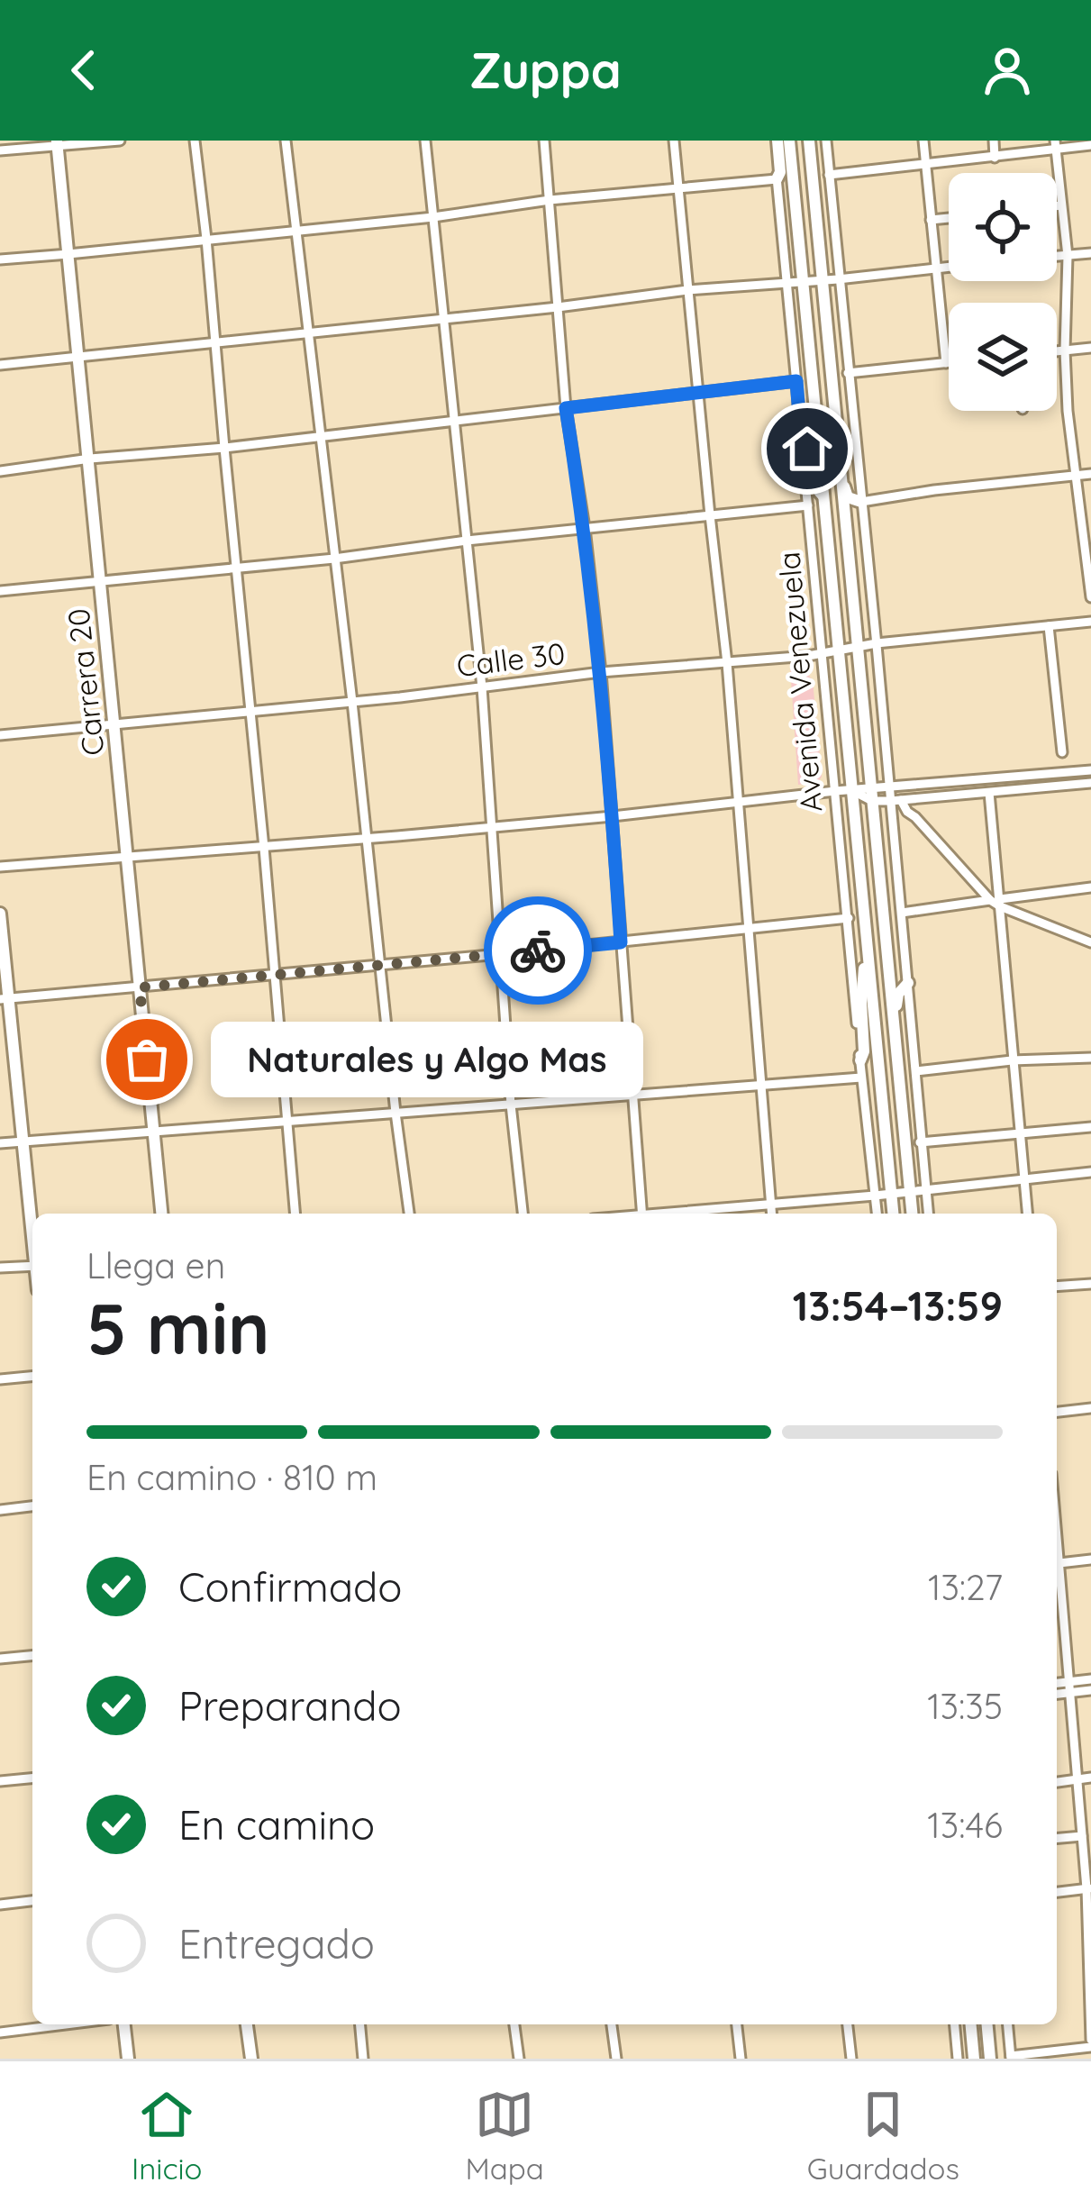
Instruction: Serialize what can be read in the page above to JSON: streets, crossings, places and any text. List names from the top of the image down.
{
  "streets": {
    "street": ["Calle 30", "Carrera 20", "Avenida Venezuela"]
  },
  "crossings": [
    ["Calle 30", "Carrera 20"],
    ["Calle 30", "Avenida Venezuela"]
  ],
  "places": ["Naturales y Algo Mas"],
  "page": {
    "header": "Zuppa",
    "bubble": "Naturales y Algo Mas",
    "heading": ["5 min", "Llega en", "13:54–13:59"],
    "bar": "En camino · 810 m",
    "list": [
      ["Confirmado", "13:27"],
      ["Preparando", "13:35"],
      ["En camino", "13:46"],
      "Entregado"
    ],
    "tabs": ["Inicio", "Mapa", "Guardados"]
  }
}
